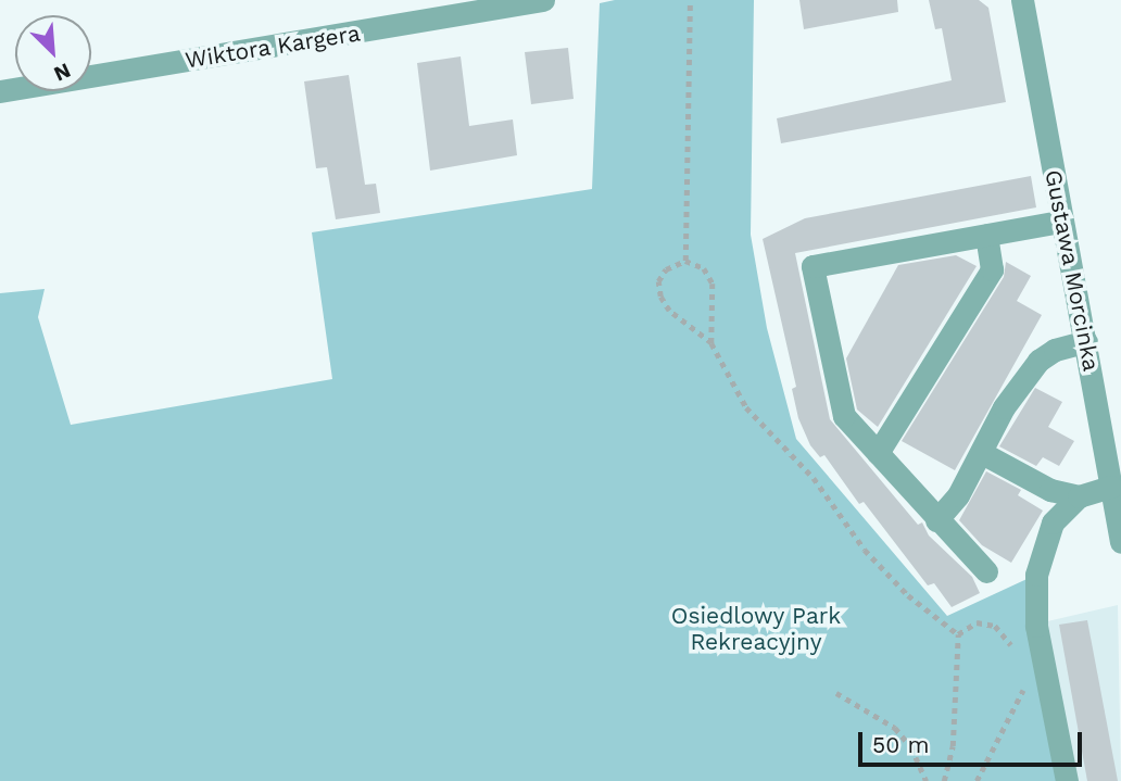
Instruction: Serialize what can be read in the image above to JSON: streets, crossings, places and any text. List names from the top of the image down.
{
  "streets": {
    "street": ["Wiktora Kargera", "Gustawa Morcinka"]
  },
  "parks": ["Osiedlowy Park Rekreacyjny"],
  "scale_bar": "50 m",
  "north": "bottom right"
}
